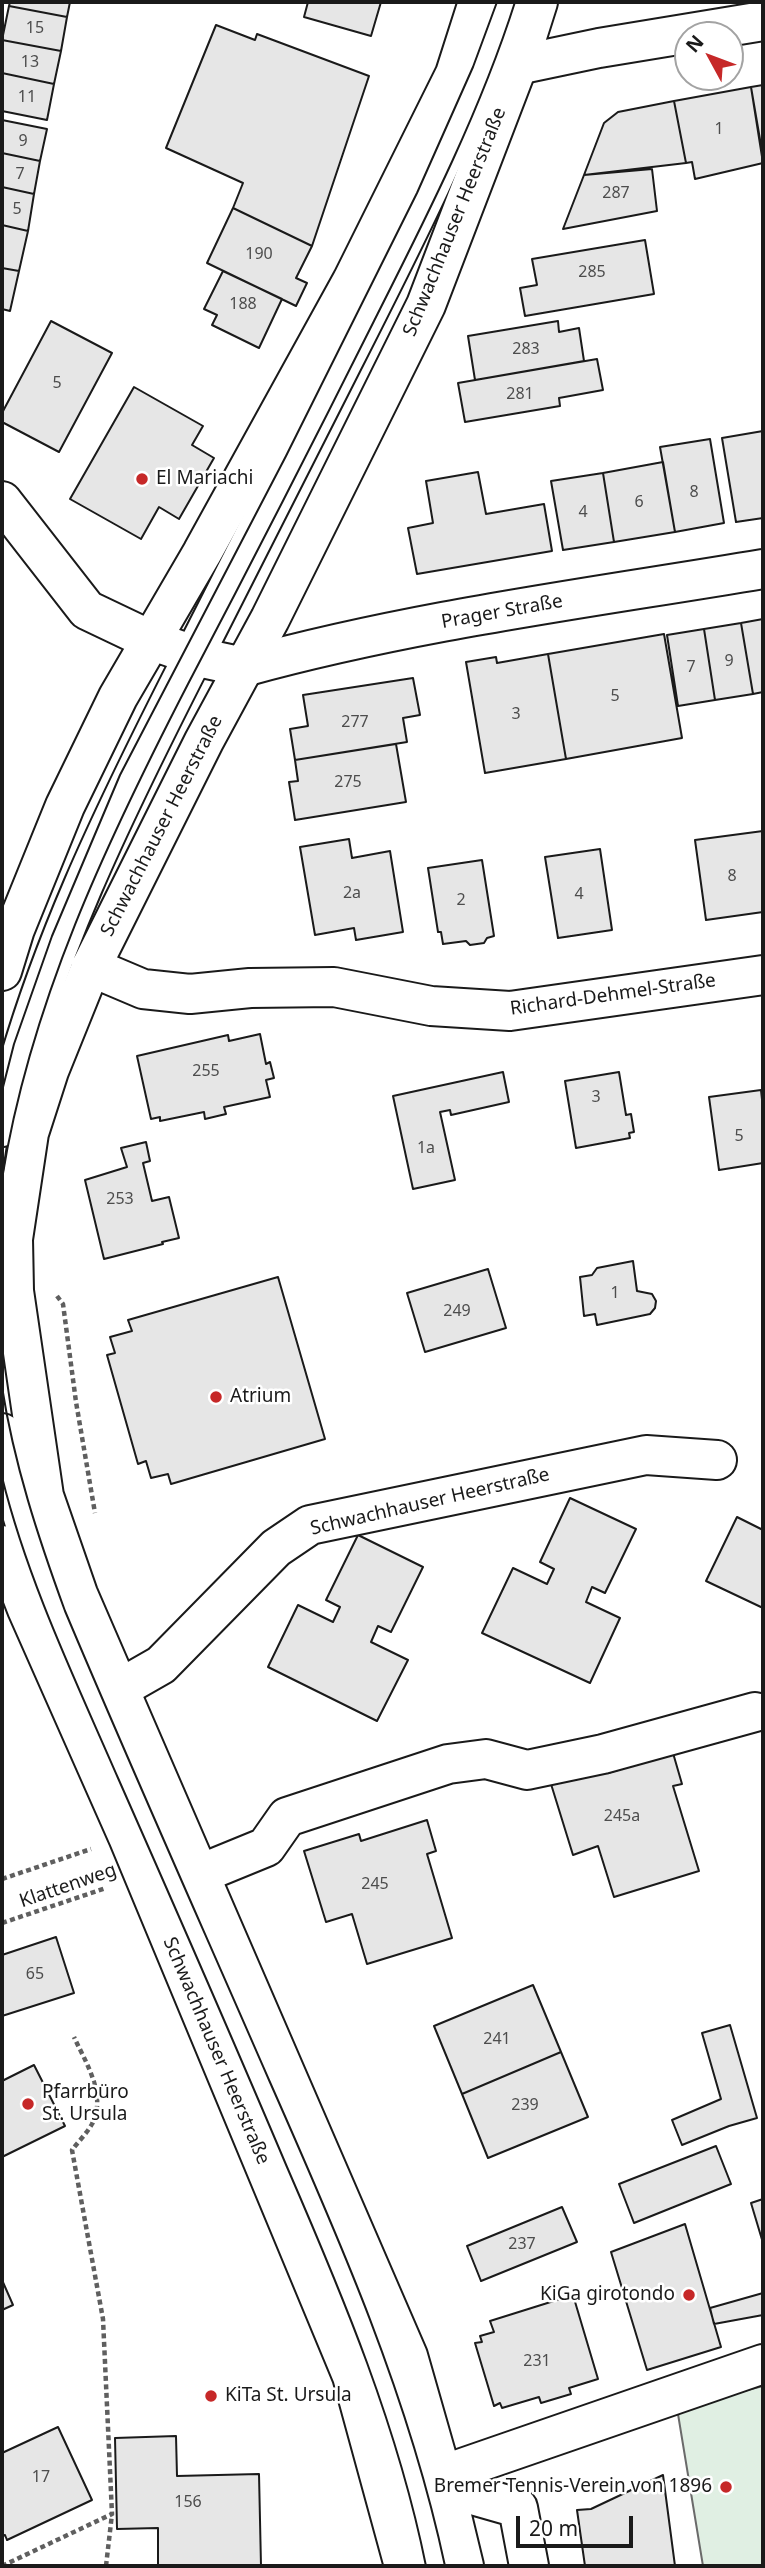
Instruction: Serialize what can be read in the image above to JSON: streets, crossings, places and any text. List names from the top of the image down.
{
  "streets": {
    "main road": ["Schwachhauser Heerstraße", "Prager Straße", "Richard-Dehmel-Straße"],
    "path": ["Klattenweg"]
  },
  "crossings": [
    ["Schwachhauser Heerstraße", "Prager Straße"],
    ["Schwachhauser Heerstraße", "Richard-Dehmel-Straße"],
    ["Schwachhauser Heerstraße", "Klattenweg"]
  ],
  "places": [
    "El Mariachi",
    "Atrium",
    "Pfarrbüro St. Ursula",
    "KiGa girotondo",
    "KiTa St. Ursula",
    "Bremer Tennis-Verein von 1896"
  ],
  "house_numbers": [
    "15",
    "13",
    "11",
    "1",
    "9",
    "7",
    "287",
    "5",
    "190",
    "285",
    "188",
    "283",
    "5",
    "281",
    "8",
    "6",
    "4",
    "9",
    "7",
    "5",
    "3",
    "277",
    "275",
    "8",
    "2a",
    "4",
    "2",
    "255",
    "3",
    "5",
    "1a",
    "253",
    "1",
    "249",
    "245a",
    "245",
    "65",
    "241",
    "239",
    "237",
    "231",
    "17",
    "156"
  ],
  "scale_bar": "20 m",
  "north": "top left"
}
